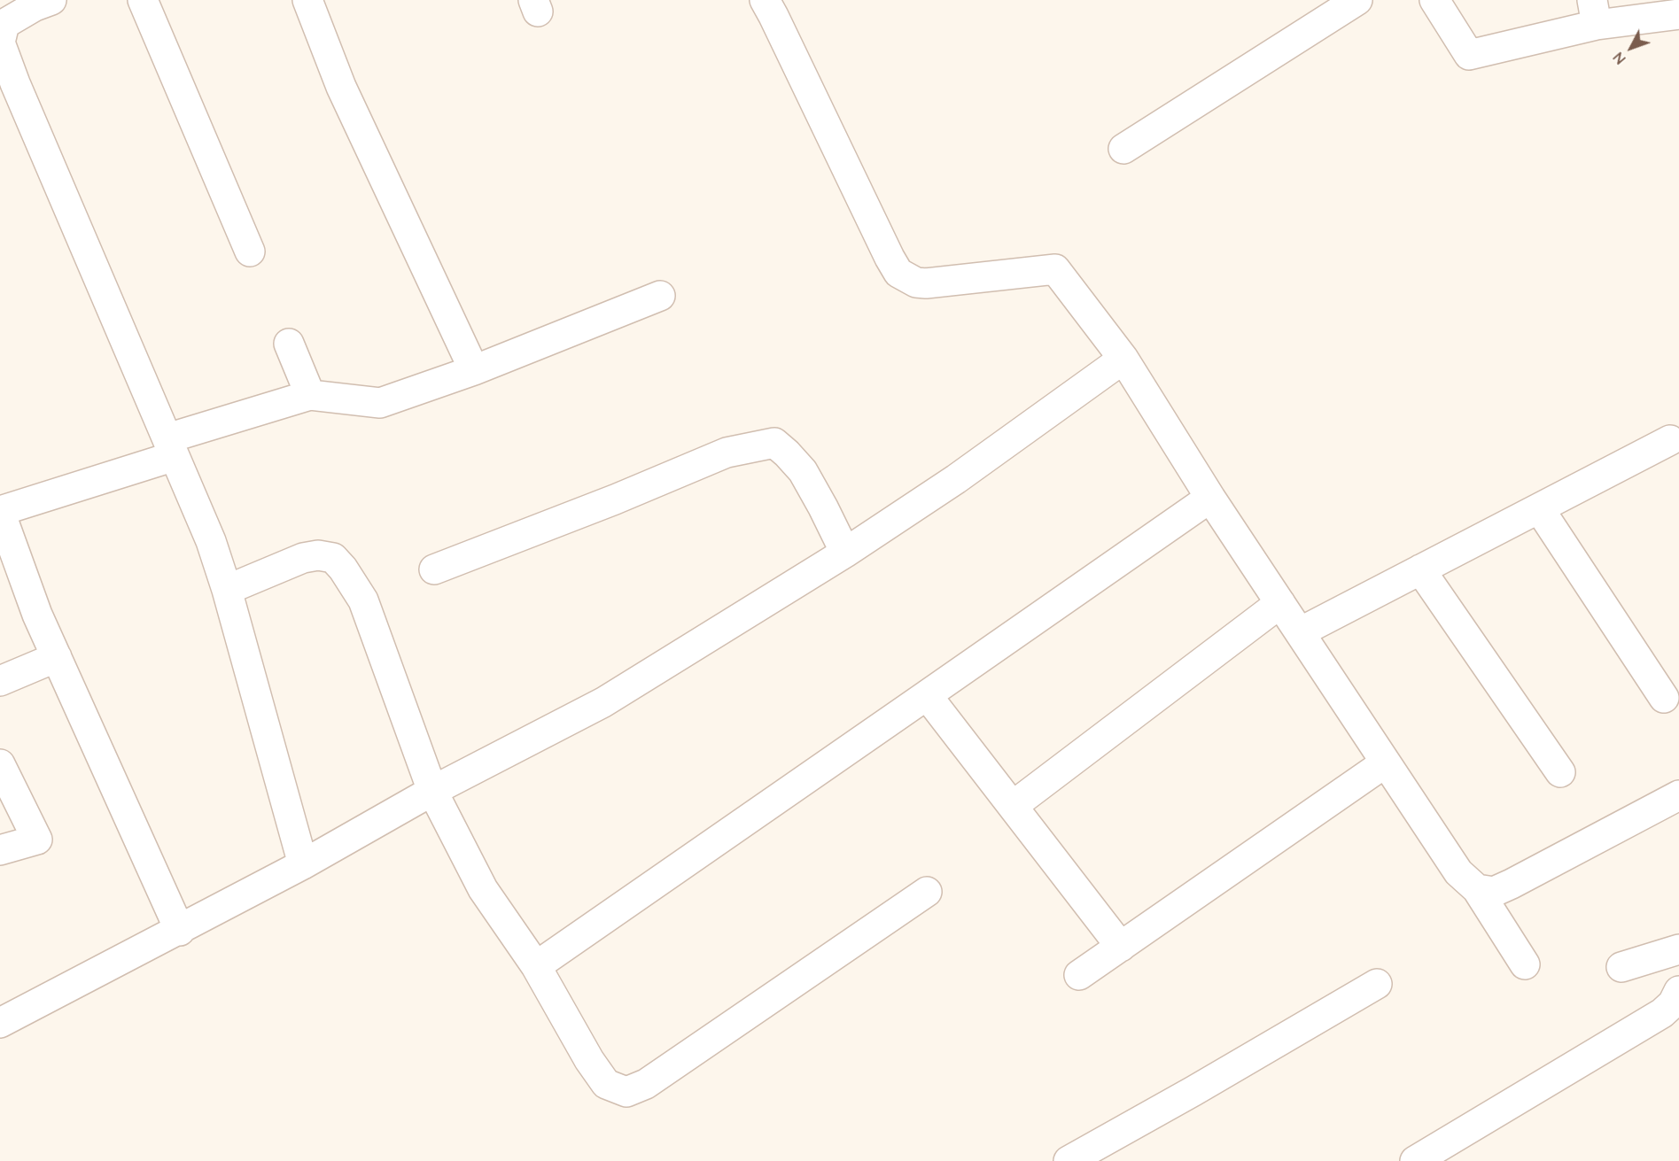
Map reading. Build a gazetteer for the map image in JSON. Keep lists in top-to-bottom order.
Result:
{
  "north": "bottom left"
}
